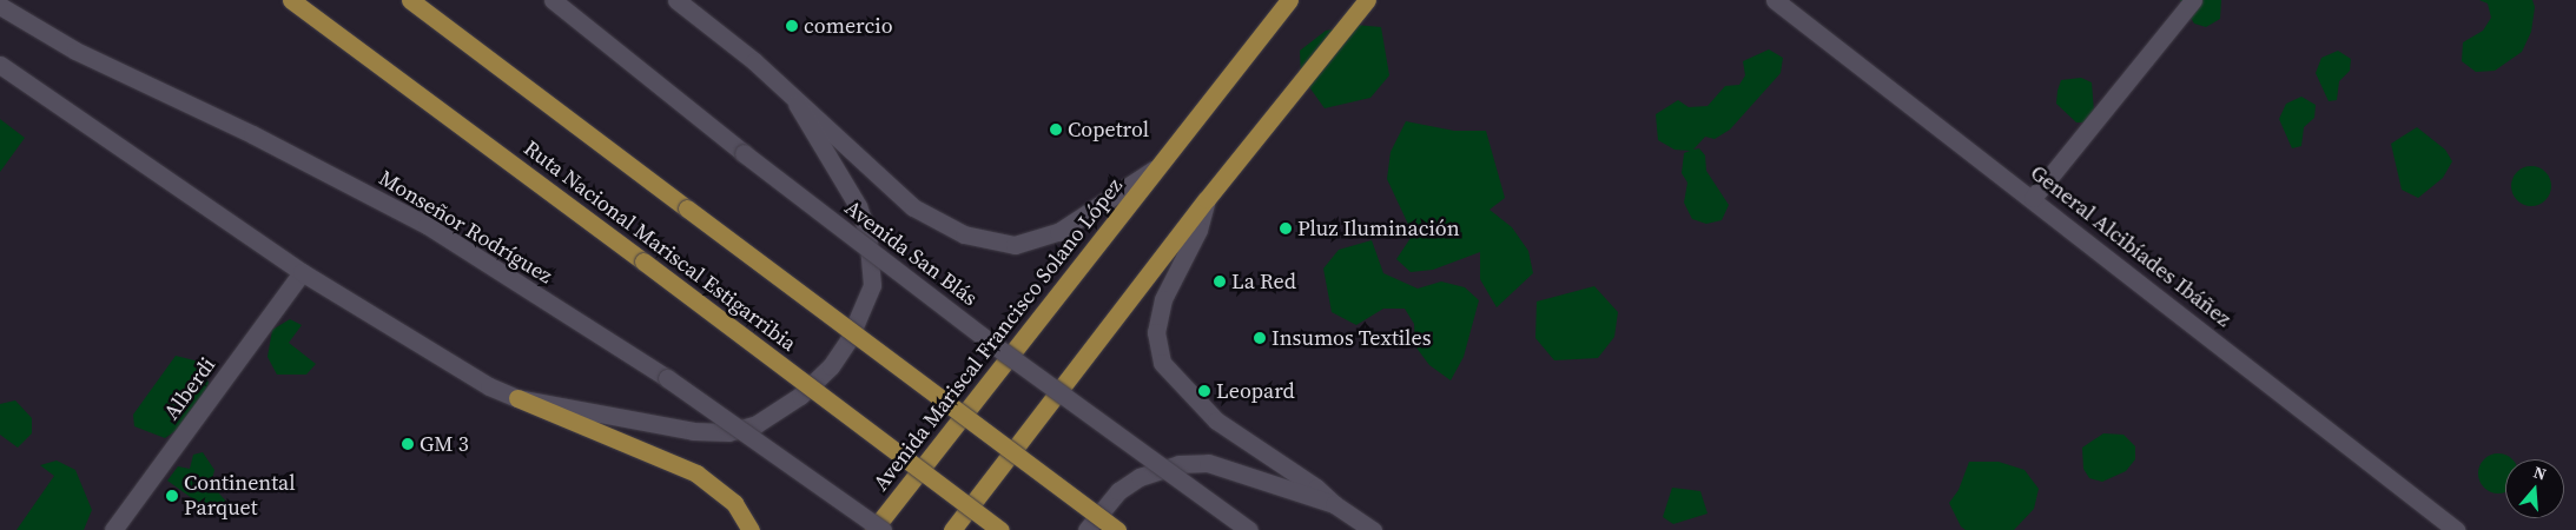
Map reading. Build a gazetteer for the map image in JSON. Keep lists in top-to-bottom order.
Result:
{
  "streets": {
    "highway": ["Ruta Nacional Mariscal Estigarribia", "Avenida Mariscal Francisco Solano López"],
    "street": [
      "Monseñor Rodríguez",
      "General Alcibíades Ibáñez",
      "Avenida San Blás",
      "Alberdi"
    ]
  },
  "crossings": [
    ["Avenida San Blás", "Avenida Mariscal Francisco Solano López"]
  ],
  "places": [
    "comercio",
    "Copetrol",
    "Pluz Iluminación",
    "La Red",
    "Insumos Textiles",
    "Leopard",
    "GM 3",
    "Continental Parquet"
  ],
  "north": "top"
}
